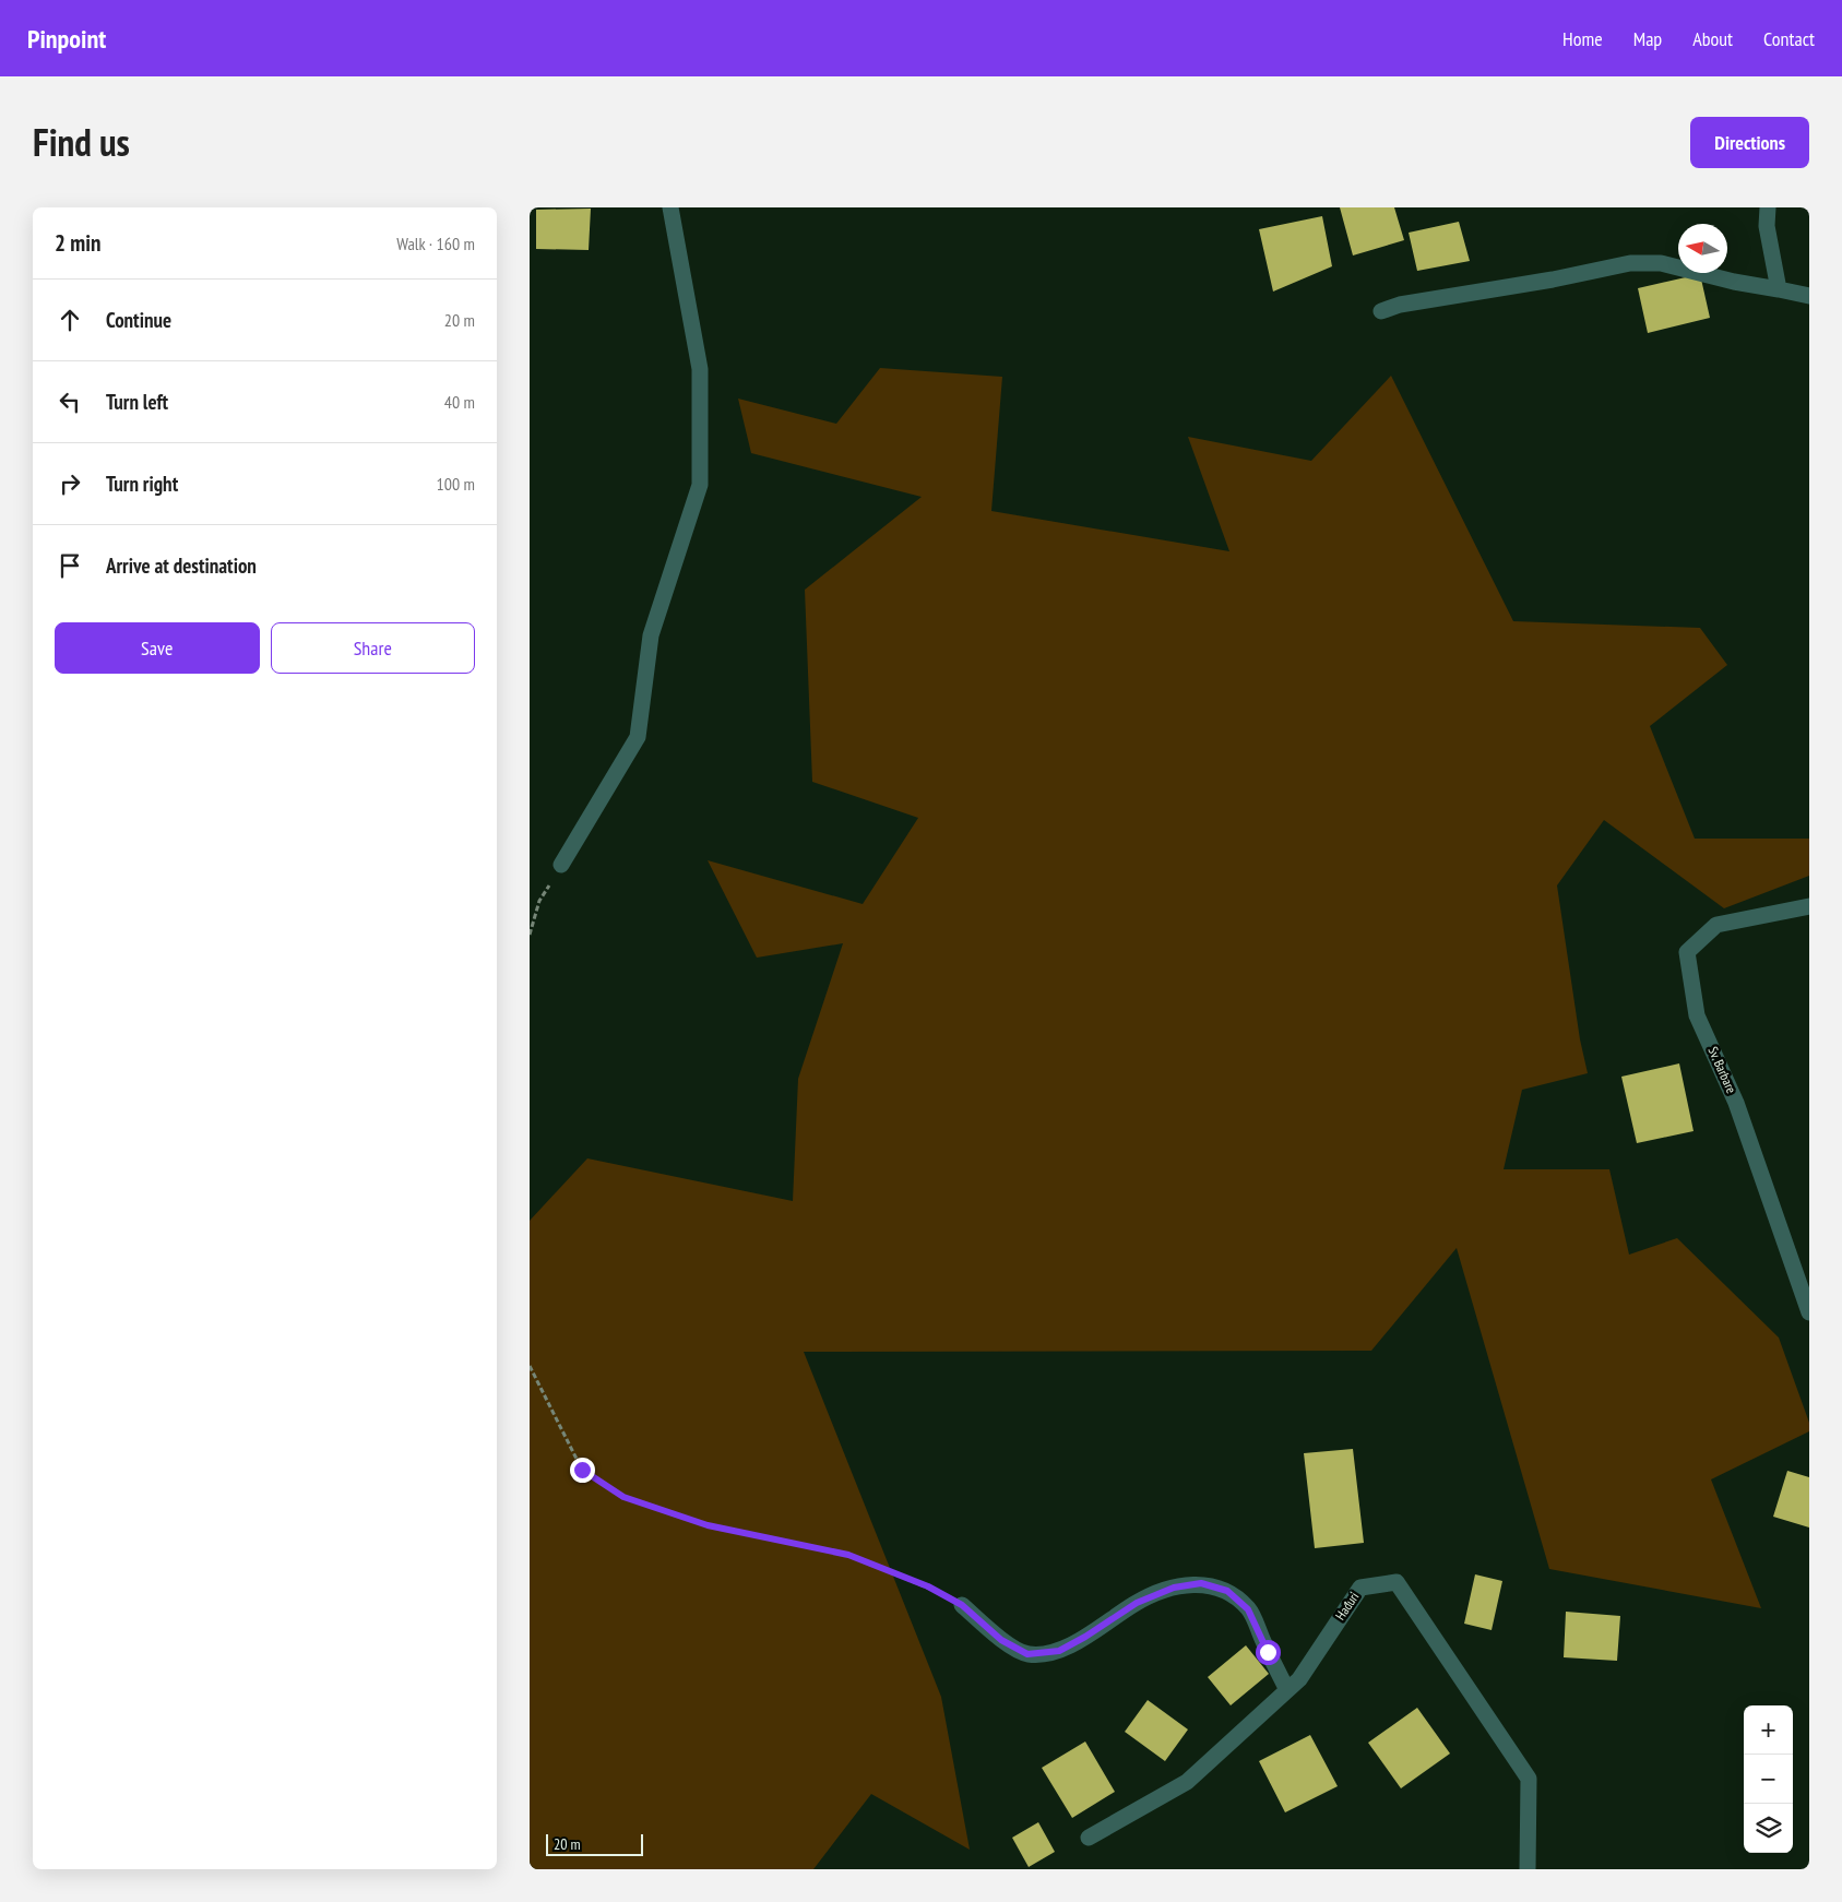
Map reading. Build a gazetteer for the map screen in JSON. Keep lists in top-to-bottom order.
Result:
{
  "streets": {
    "street": ["Sv. Barbare", "Hađuri"]
  },
  "scale_bar": "20 m",
  "north": "left",
  "page": {
    "header": "Pinpoint",
    "nav": [
      "Home",
      "Map",
      "About",
      "Contact"
    ],
    "title": "Find us",
    "buttons": [
      "Directions",
      ["Save", "Share"]
    ],
    "heading": ["2 min", "Walk · 160 m"],
    "list": [
      ["Continue", "20 m"],
      ["Turn left", "40 m"],
      ["Turn right", "100 m"],
      "Arrive at destination"
    ],
    "map_buttons": ["+", "−"],
    "scale": "20 m"
  }
}
